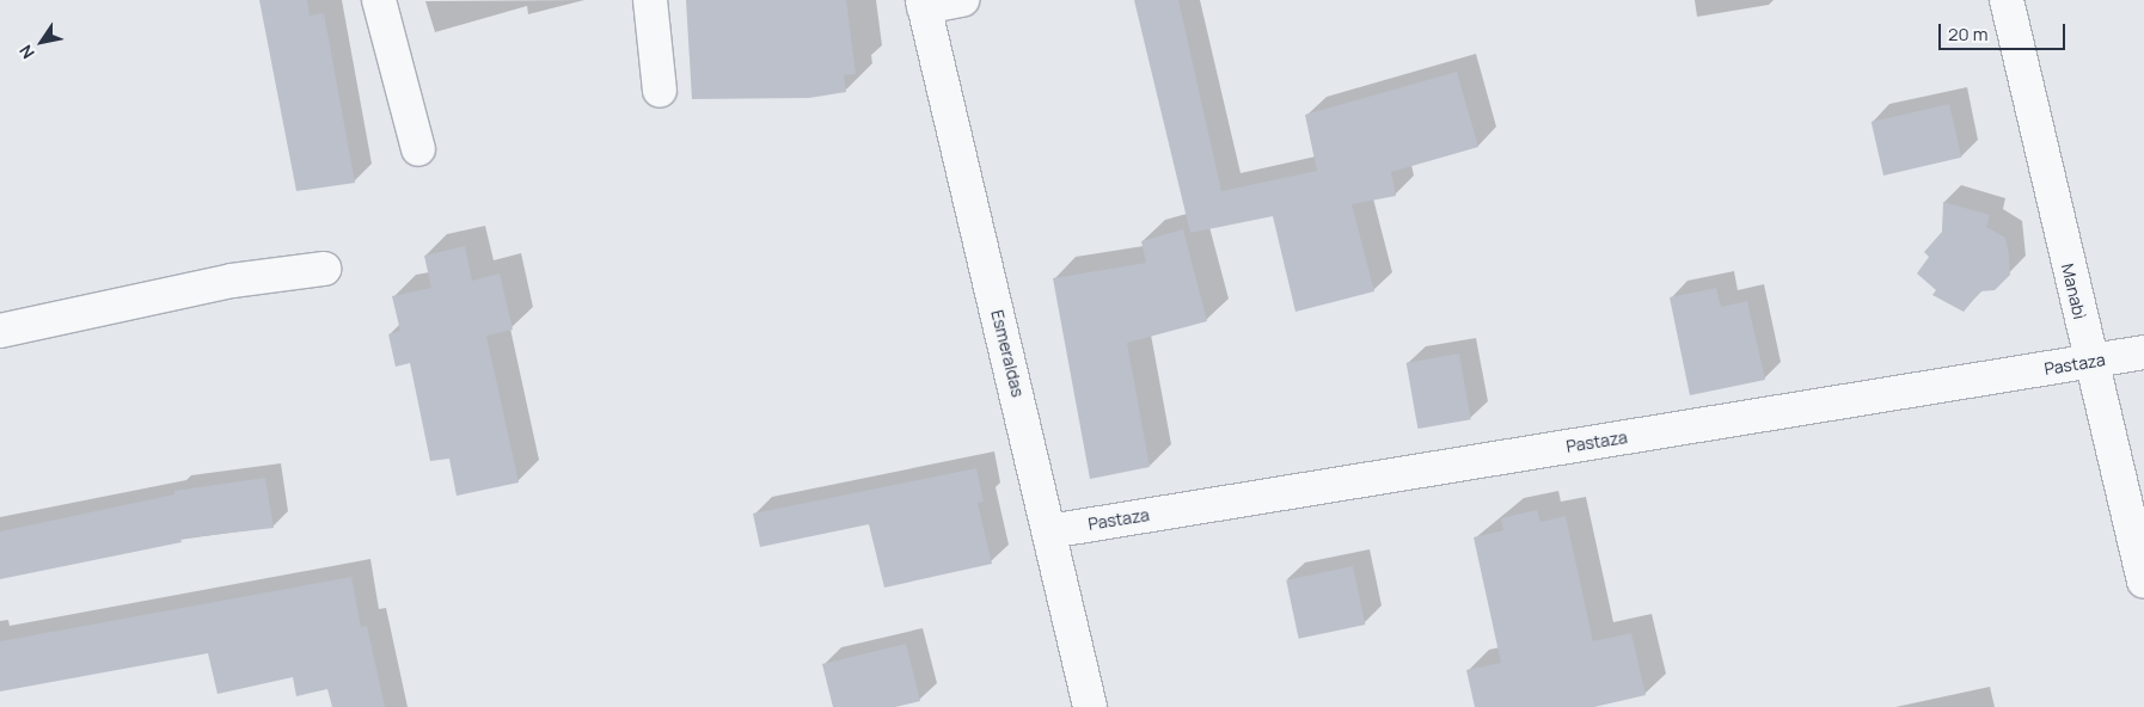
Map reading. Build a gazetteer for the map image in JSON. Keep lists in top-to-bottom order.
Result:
{
  "streets": {
    "street": ["Manabì", "Esmeraldas", "Pastaza"]
  },
  "crossings": [
    ["Manabì", "Pastaza"],
    ["Esmeraldas", "Pastaza"]
  ],
  "scale_bar": "20 m",
  "north": "bottom left"
}
